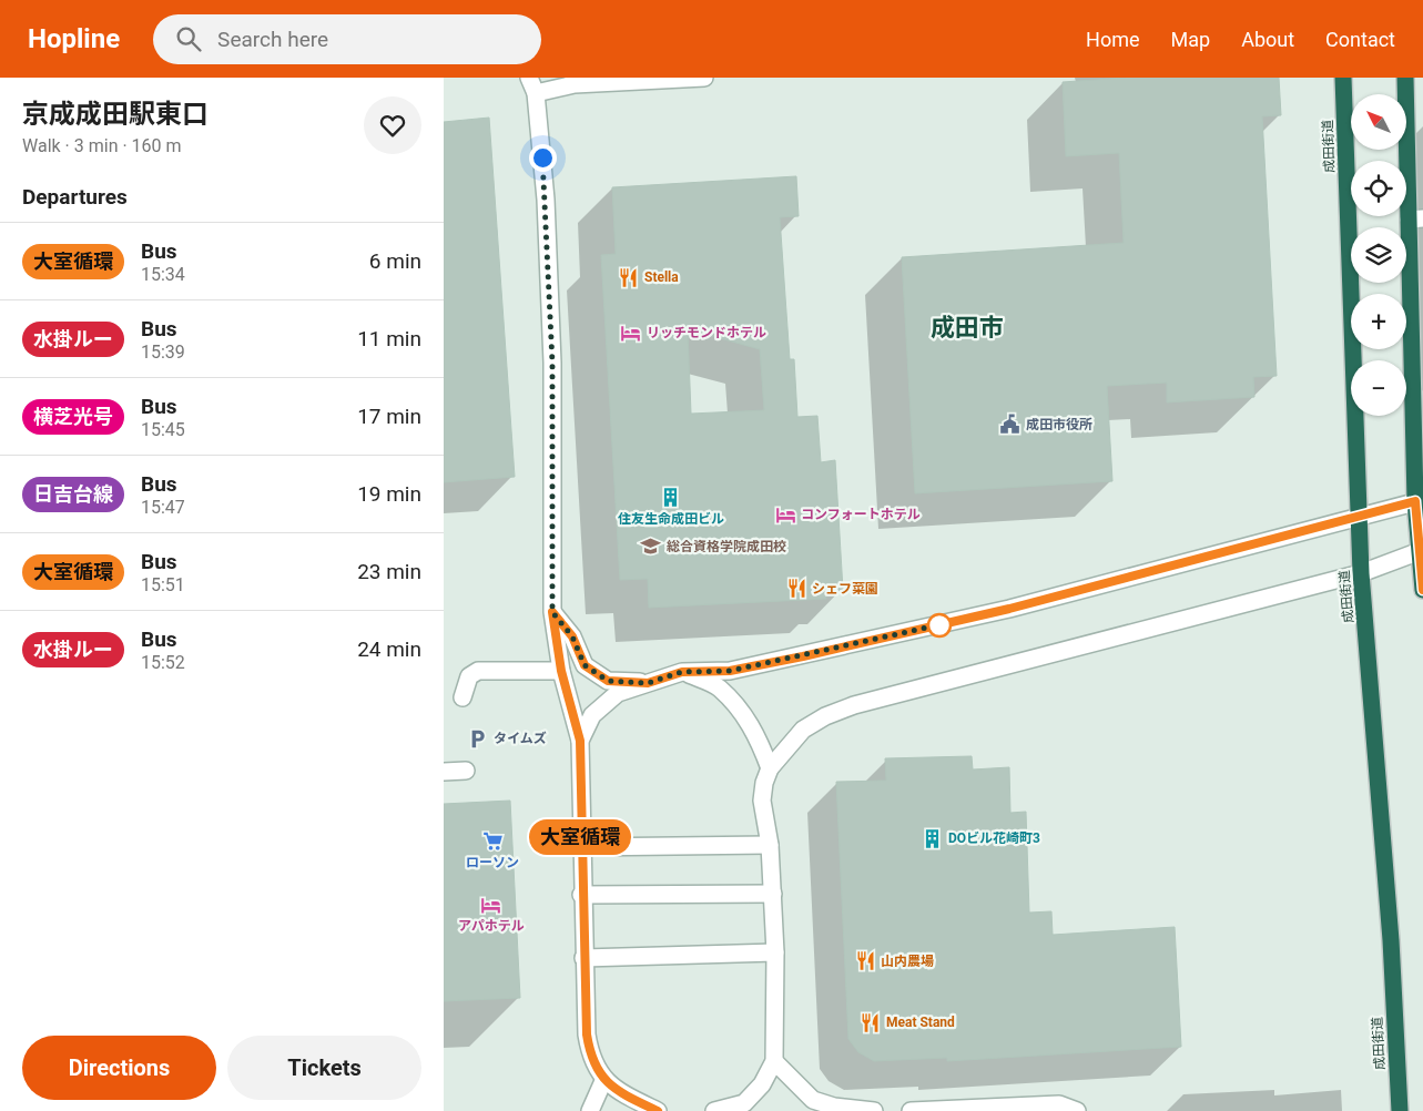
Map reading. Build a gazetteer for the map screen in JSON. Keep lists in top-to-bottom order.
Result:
{
  "streets": {
    "highway": ["成田街道"]
  },
  "districts": ["成田市"],
  "places": {
    "restaurant": [
      "Stella",
      "シェフ菜園",
      "山内農場",
      "Meat Stand"
    ],
    "hotel": ["リッチモンドホテル", "コンフォートホテル", "アパホテル"],
    "public building": ["成田市役所"],
    "building": ["住友生命成田ビル", "DOビル花崎町3"],
    "school or university": ["総合資格学院成田校"],
    "parking": ["タイムズ"],
    "supermarket": ["ローソン"]
  },
  "lines": ["bus line 大室循環"],
  "north": "top left",
  "page": {
    "header": "Hopline",
    "search": "Search here",
    "nav": [
      "Home",
      "Map",
      "About",
      "Contact"
    ],
    "heading": [
      ["京成成田駅東口", "Walk · 3 min · 160 m"],
      "Departures"
    ],
    "on_map": "大室循環",
    "map_buttons": ["+", "−"],
    "list": [
      {
        "mark": "大室循環",
        "name": "Bus",
        "note": "15:34",
        "value": "6 min"
      },
      {
        "mark": "水掛ルー",
        "name": "Bus",
        "note": "15:39",
        "value": "11 min"
      },
      {
        "mark": "横芝光号",
        "name": "Bus",
        "note": "15:45",
        "value": "17 min"
      },
      {
        "mark": "日吉台線",
        "name": "Bus",
        "note": "15:47",
        "value": "19 min"
      },
      {
        "mark": "大室循環",
        "name": "Bus",
        "note": "15:51",
        "value": "23 min"
      },
      {
        "mark": "水掛ルー",
        "name": "Bus",
        "note": "15:52",
        "value": "24 min"
      }
    ],
    "buttons": ["Directions", "Tickets"]
  }
}
